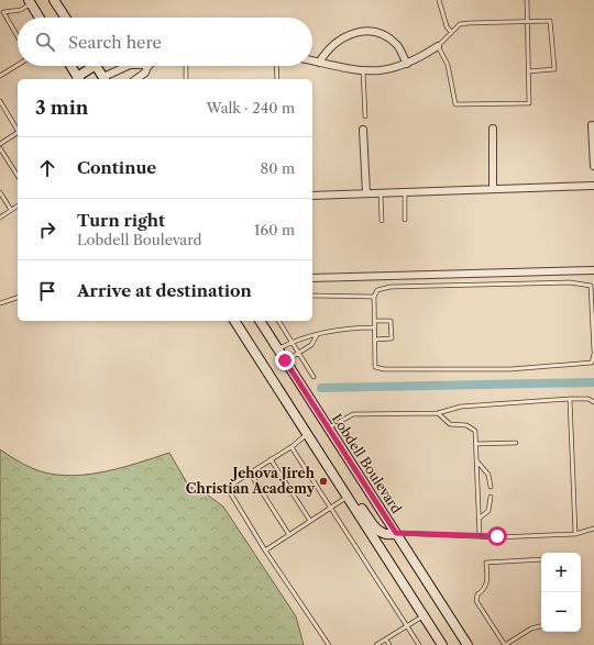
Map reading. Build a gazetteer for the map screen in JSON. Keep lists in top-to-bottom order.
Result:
{
  "streets": {
    "main road": ["Lobdell Boulevard"]
  },
  "places": ["Jehova Jireh Christian Academy"],
  "page": {
    "search": "Search here",
    "heading": ["3 min", "Walk · 240 m"],
    "list": [
      ["Continue", "80 m"],
      ["Turn right", "Lobdell Boulevard", "160 m"],
      "Arrive at destination"
    ],
    "map_buttons": ["+", "−"]
  }
}
